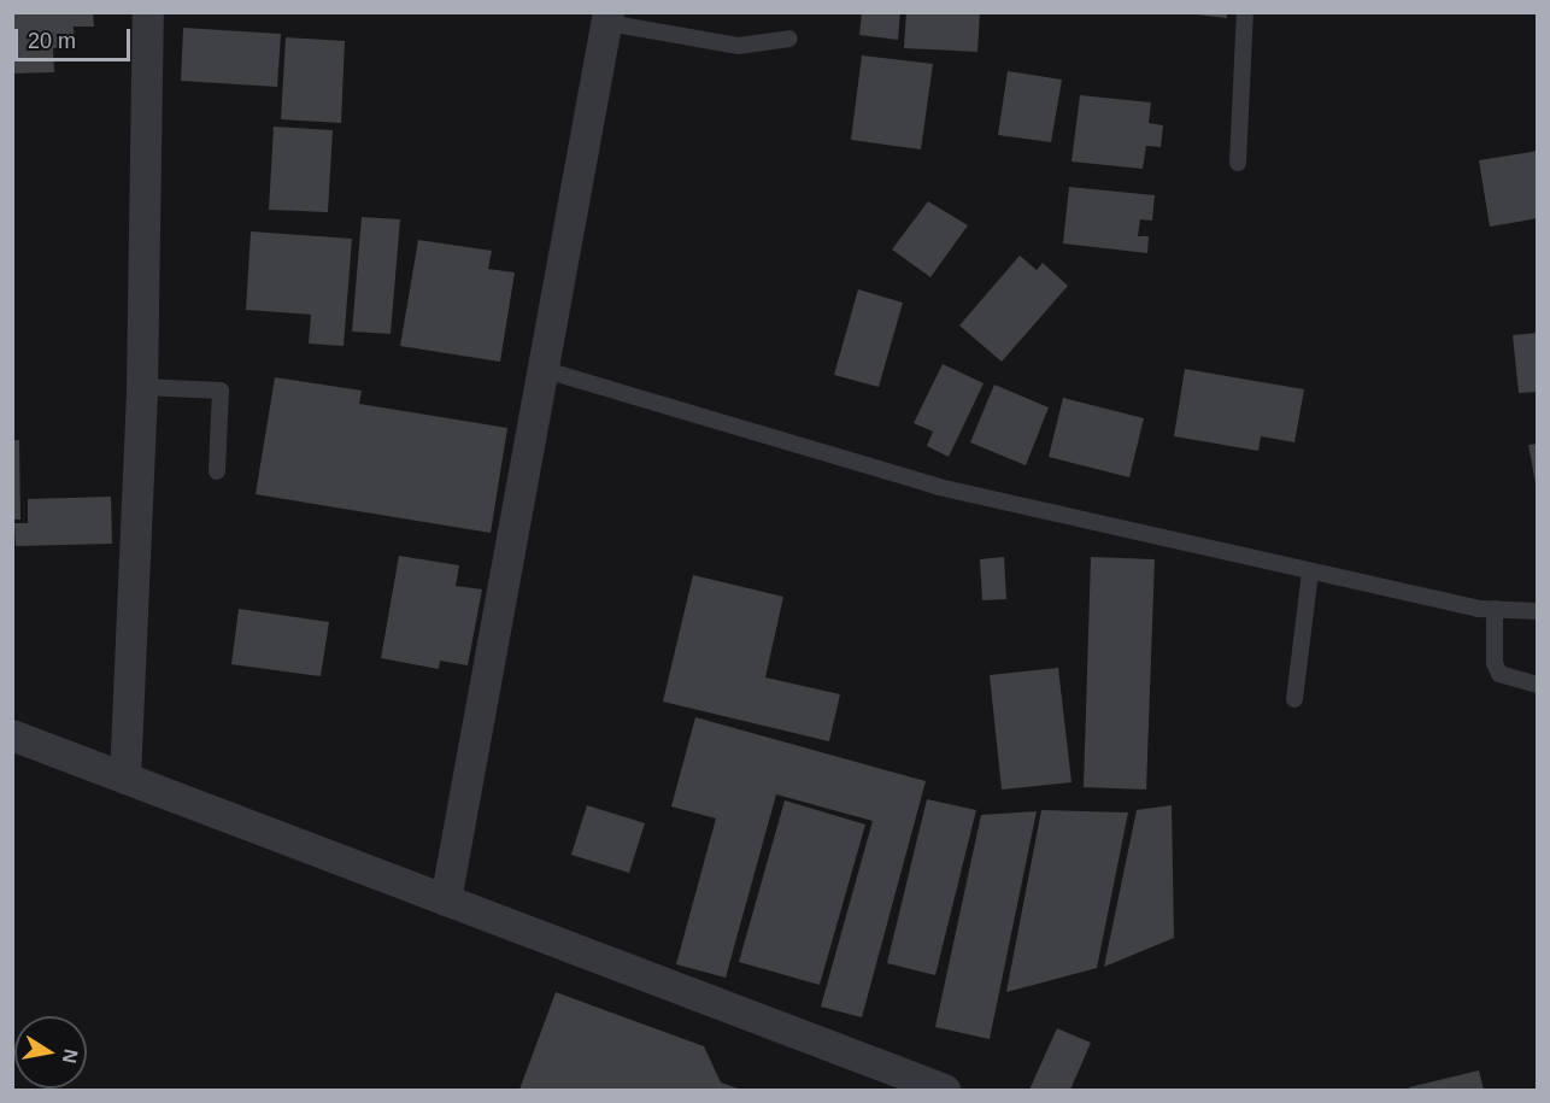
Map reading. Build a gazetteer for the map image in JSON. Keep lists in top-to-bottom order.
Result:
{
  "scale_bar": "20 m",
  "north": "right"
}
